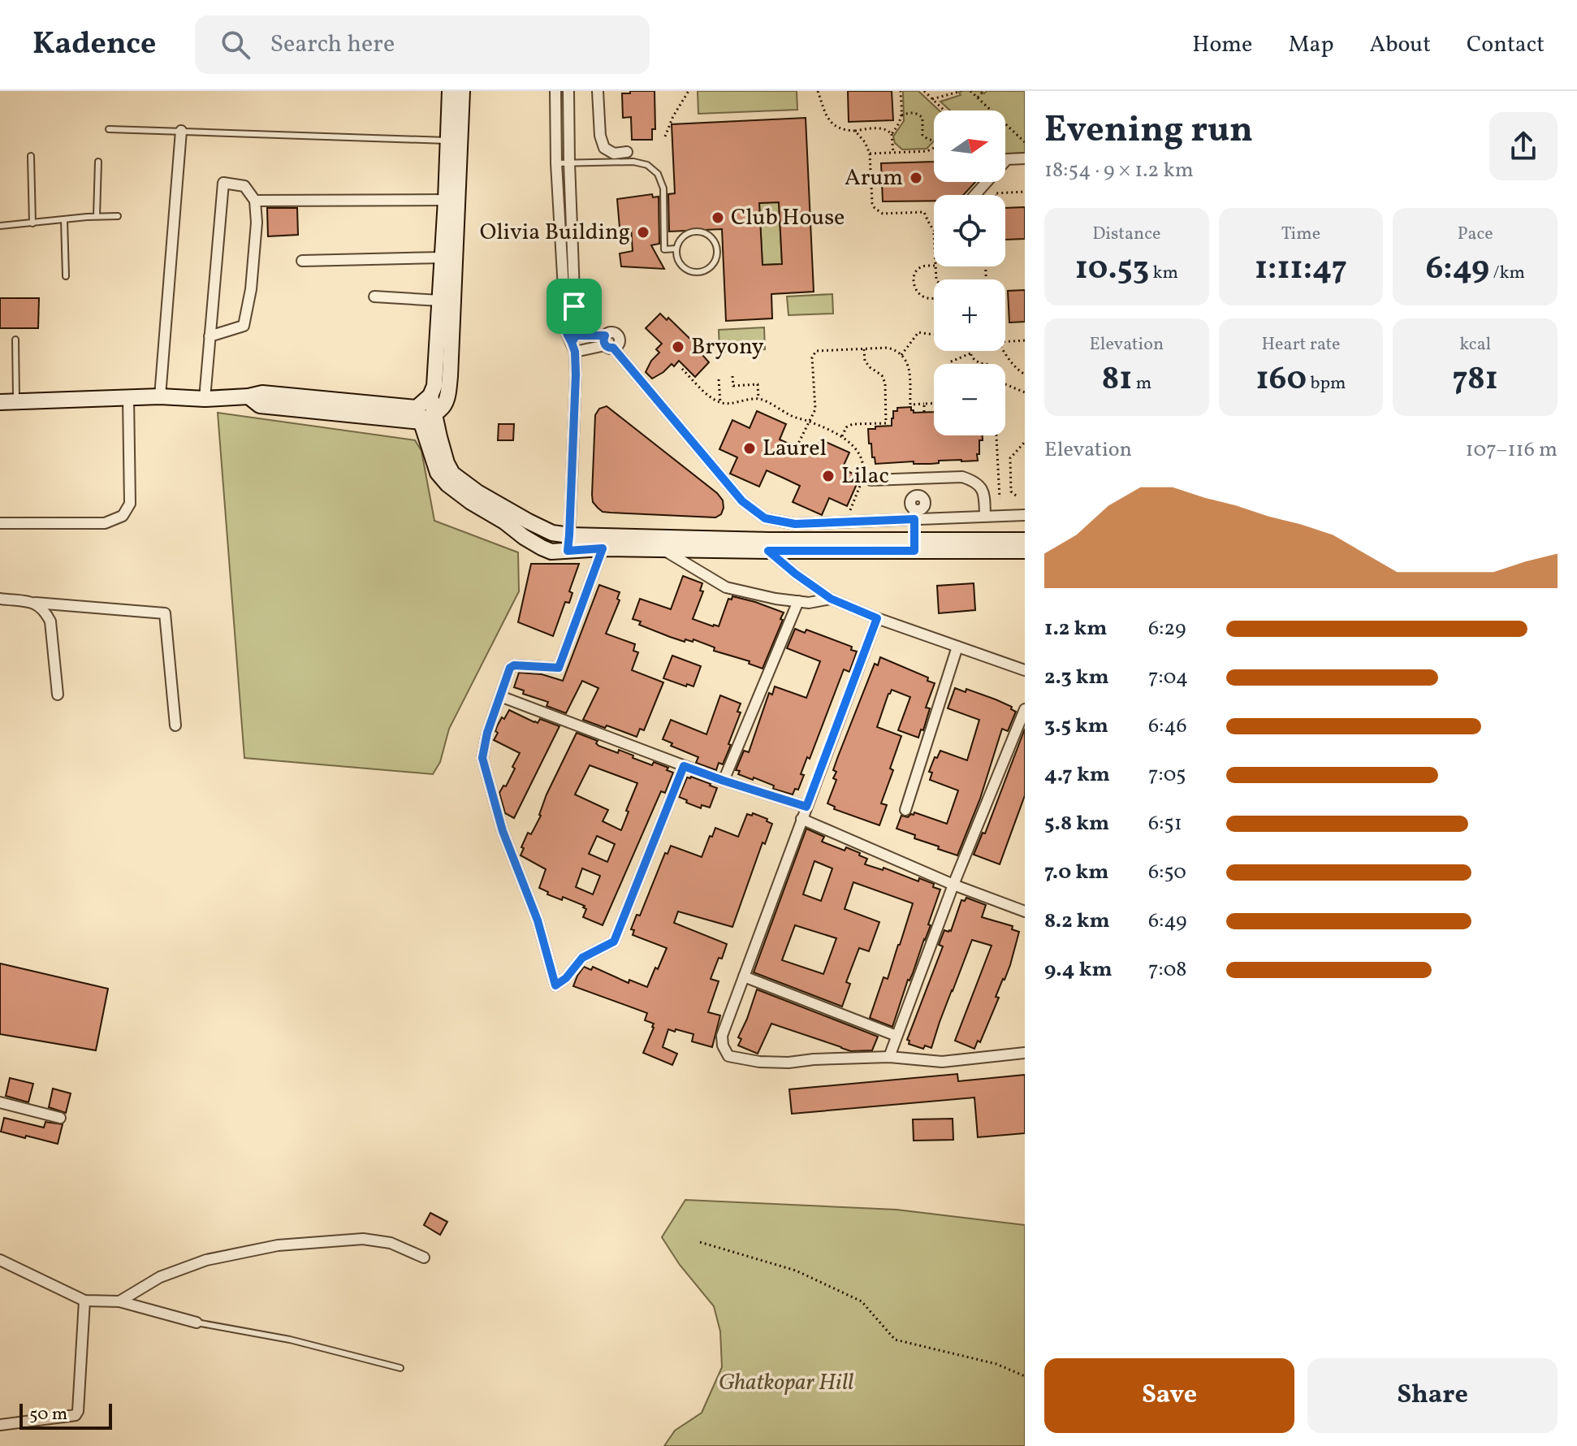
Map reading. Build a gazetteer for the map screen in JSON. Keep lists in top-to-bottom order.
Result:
{
  "parks": ["Ghatkopar Hill"],
  "places": [
    "Arum",
    "Club House",
    "Olivia Building",
    "Bryony",
    "Laurel",
    "Lilac"
  ],
  "scale_bar": "50 m",
  "north": "right",
  "page": {
    "header": "Kadence",
    "search": "Search here",
    "nav": [
      "Home",
      "Map",
      "About",
      "Contact"
    ],
    "heading": ["Evening run", "18:54 · 9 × 1.2 km"],
    "map_buttons": ["+", "−"],
    "stats": [
      ["Distance", "10.53 km"],
      ["Time", "1:11:47"],
      ["Pace", "6:49 /km"],
      ["Elevation", "81 m"],
      ["Heart rate", "160 bpm"],
      ["kcal", "781"]
    ],
    "chart": ["Elevation", "107–116 m"],
    "list": [
      {
        "name": "1.2 km",
        "note": "6:29"
      },
      {
        "name": "2.3 km",
        "note": "7:04"
      },
      {
        "name": "3.5 km",
        "note": "6:46"
      },
      {
        "name": "4.7 km",
        "note": "7:05"
      },
      {
        "name": "5.8 km",
        "note": "6:51"
      },
      {
        "name": "7.0 km",
        "note": "6:50"
      },
      {
        "name": "8.2 km",
        "note": "6:49"
      },
      {
        "name": "9.4 km",
        "note": "7:08"
      }
    ],
    "buttons": ["Save", "Share"],
    "scale": "50 m"
  }
}
